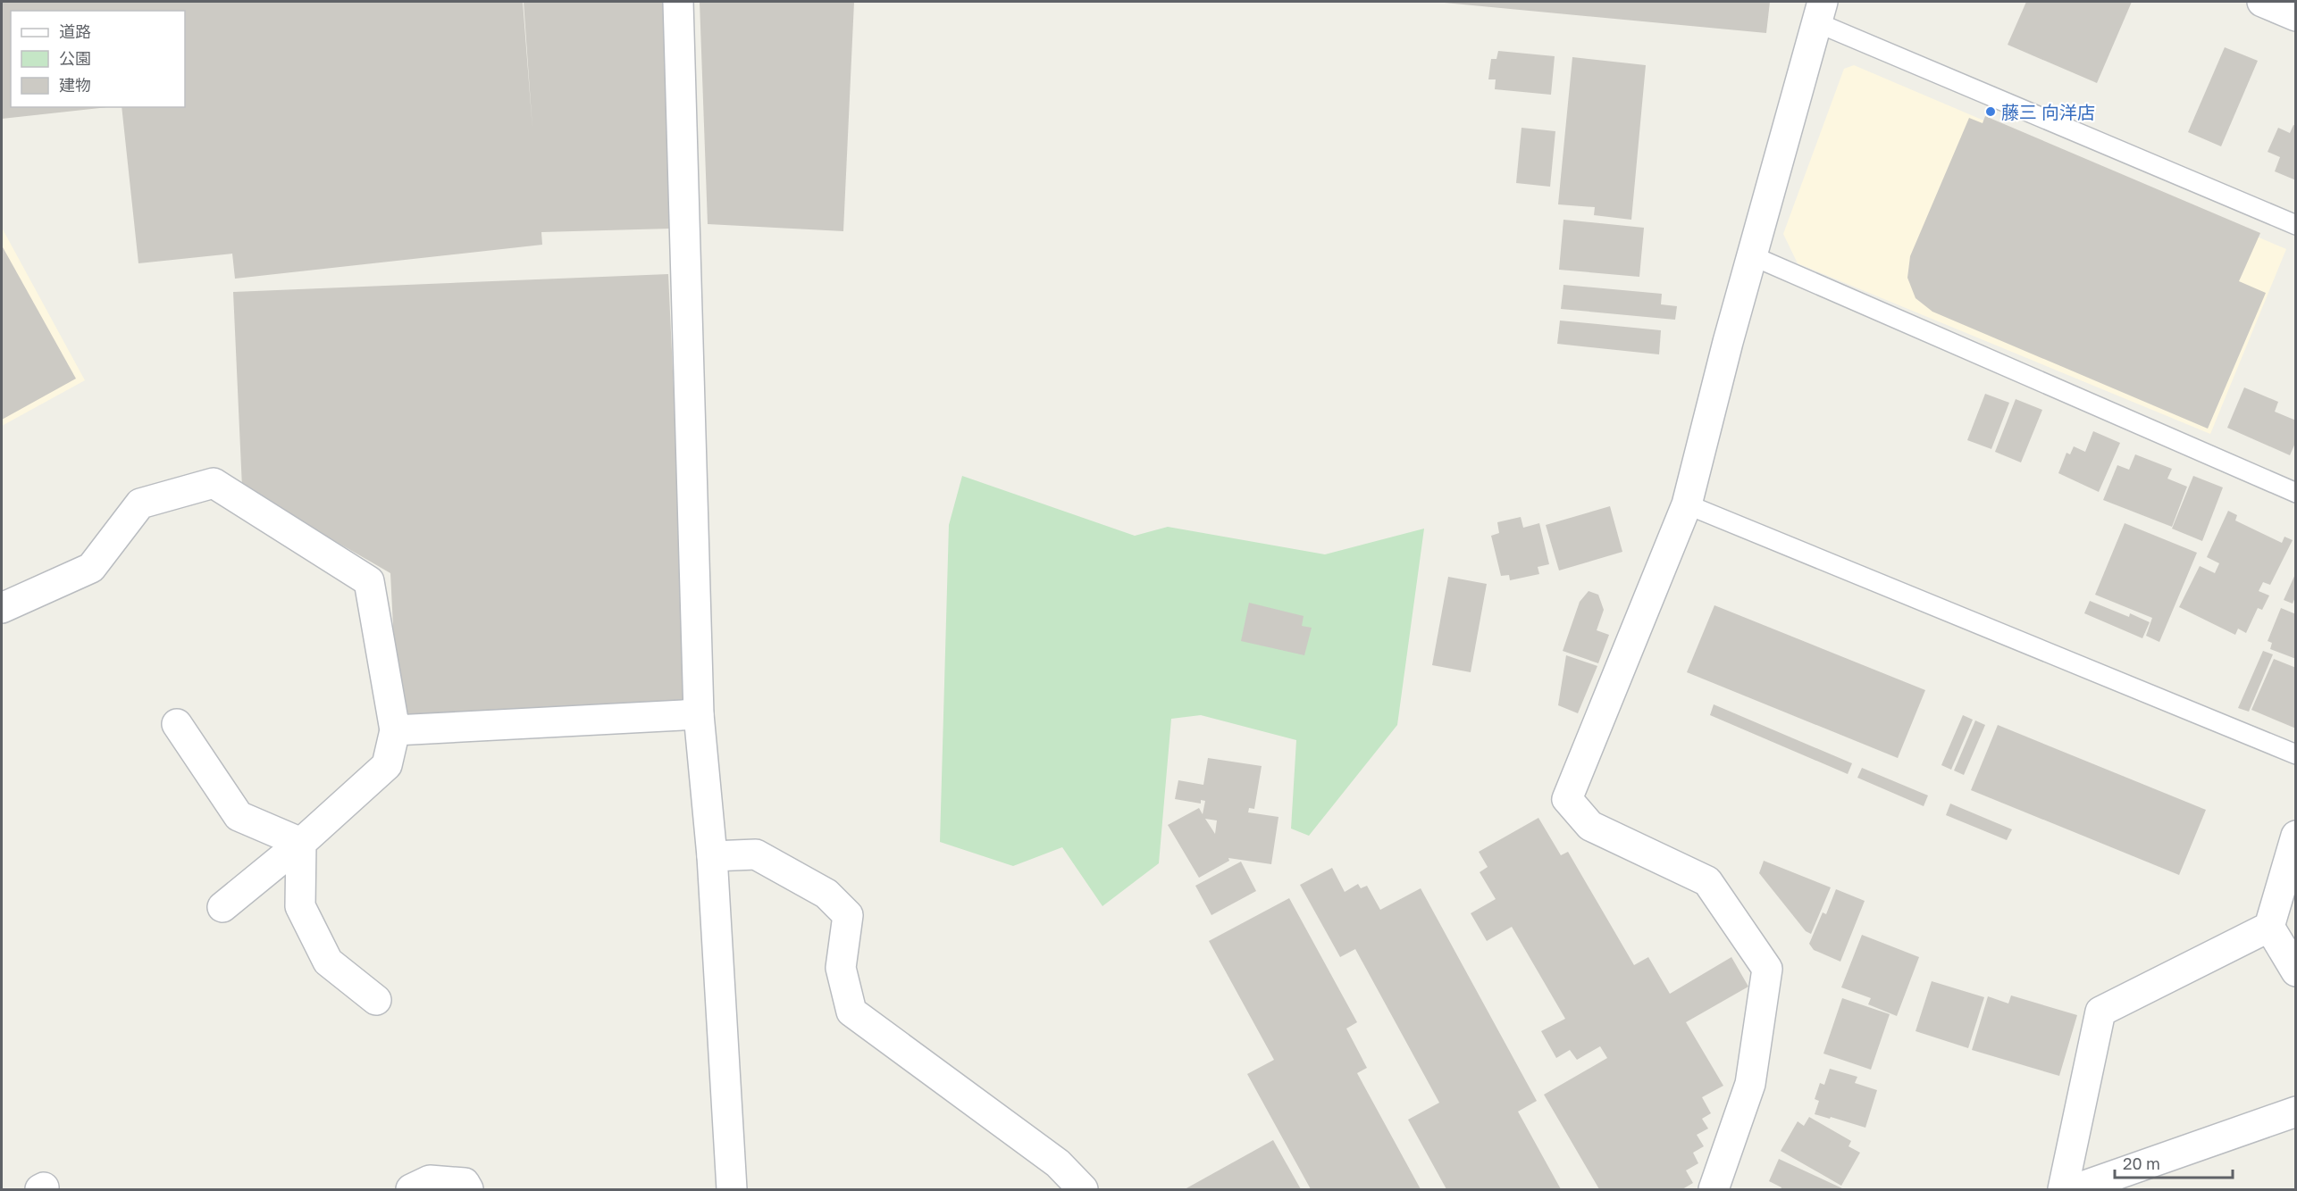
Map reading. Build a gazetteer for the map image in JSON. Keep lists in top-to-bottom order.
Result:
{
  "places": ["藤三 向洋店"],
  "legend": ["道路", "公園", "建物"],
  "scale_bar": "20 m"
}
